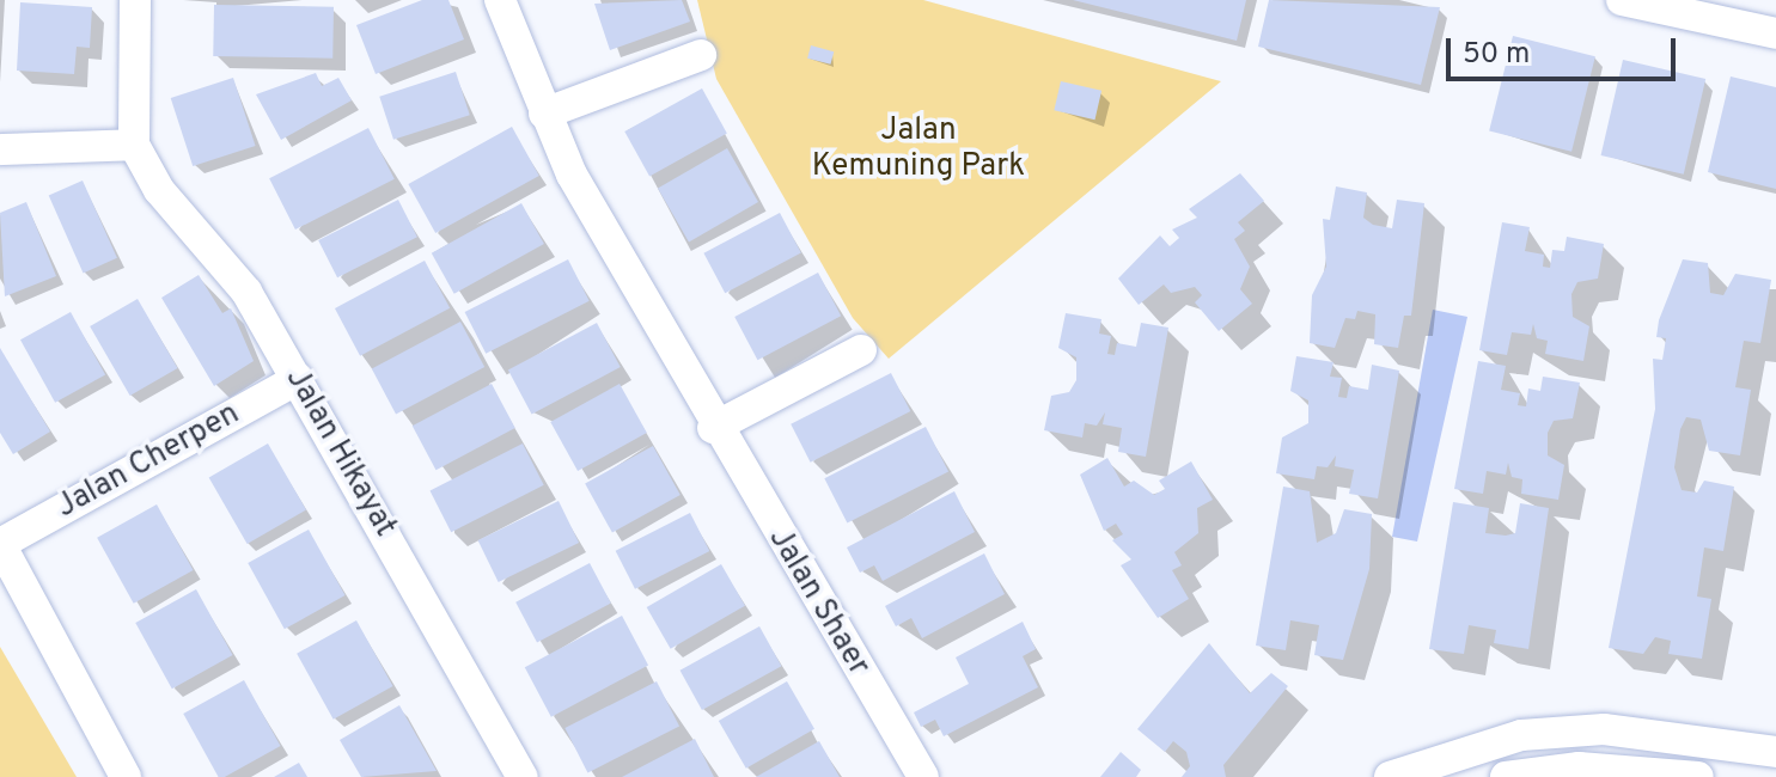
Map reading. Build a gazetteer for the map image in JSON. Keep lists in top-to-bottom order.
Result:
{
  "streets": {
    "street": ["Jalan Hikayat", "Jalan Cherpen", "Jalan Shaer"]
  },
  "crossings": [
    ["Jalan Hikayat", "Jalan Cherpen"]
  ],
  "parks": ["Jalan Kemuning Park"],
  "scale_bar": "50 m"
}
